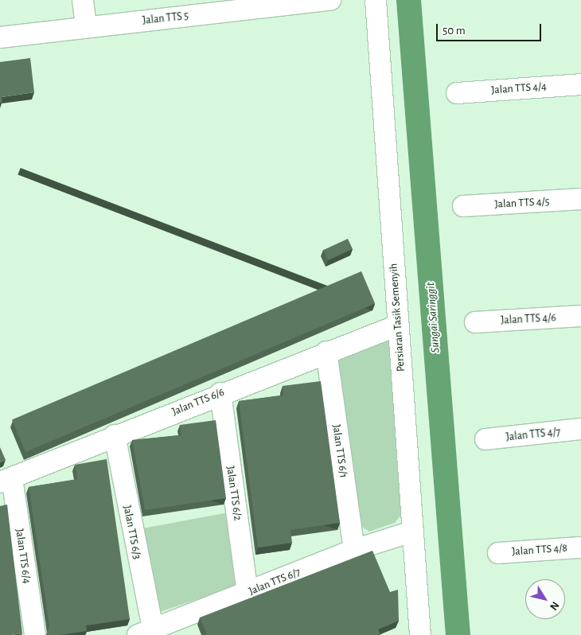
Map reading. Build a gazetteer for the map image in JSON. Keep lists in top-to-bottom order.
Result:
{
  "streets": {
    "street": [
      "Jalan TTS 5",
      "Jalan TTS 4/4",
      "Jalan TTS 4/5",
      "Persiaran Tasik Semenyih",
      "Jalan TTS 4/6",
      "Jalan TTS 6/6",
      "Jalan TTS 4/7",
      "Jalan TTS 6/1",
      "Jalan TTS 6/2",
      "Jalan TTS 6/3",
      "Jalan TTS 4/8",
      "Jalan TTS 6/4",
      "Jalan TTS 6/7"
    ]
  },
  "crossings": [
    ["Persiaran Tasik Semenyih", "Jalan TTS 6/6"],
    ["Persiaran Tasik Semenyih", "Jalan TTS 6/7"],
    ["Jalan TTS 6/6", "Jalan TTS 6/1"],
    ["Jalan TTS 6/6", "Jalan TTS 6/2"],
    ["Jalan TTS 6/6", "Jalan TTS 6/3"],
    ["Jalan TTS 6/6", "Jalan TTS 6/4"],
    ["Jalan TTS 6/1", "Jalan TTS 6/7"],
    ["Jalan TTS 6/2", "Jalan TTS 6/7"],
    ["Jalan TTS 6/3", "Jalan TTS 6/7"]
  ],
  "water": ["Sungai Saringgit"],
  "scale_bar": "50 m",
  "north": "bottom right"
}
